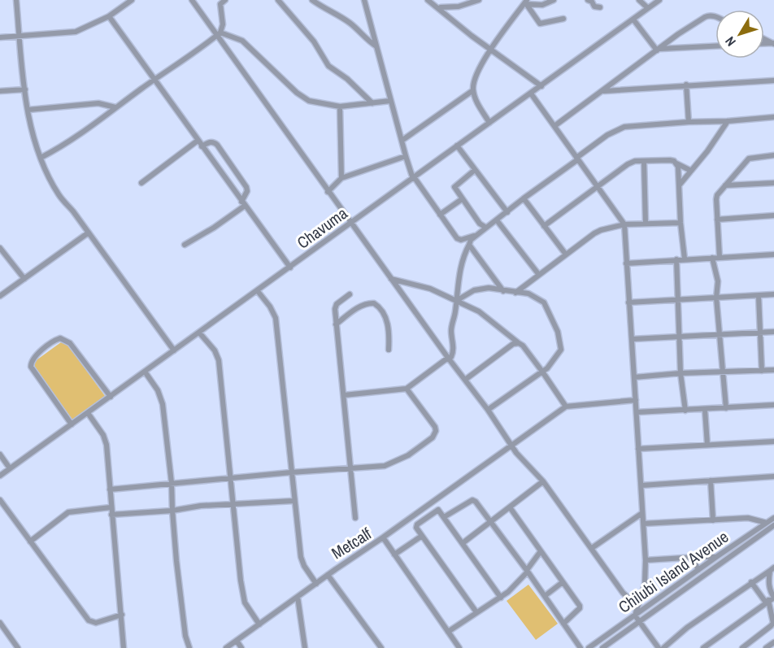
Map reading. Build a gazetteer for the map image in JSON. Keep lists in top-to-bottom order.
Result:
{
  "streets": {
    "street": ["Chavuma", "Metcalf", "Chilubi Island Avenue"]
  },
  "north": "bottom left"
}
